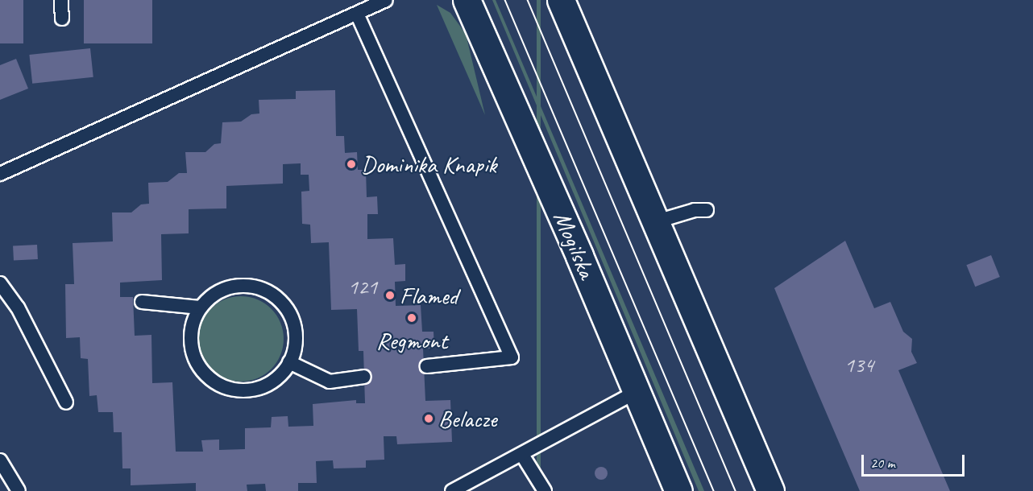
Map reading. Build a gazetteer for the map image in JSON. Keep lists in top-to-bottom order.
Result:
{
  "streets": {
    "main road": ["Mogilska"]
  },
  "places": [
    "Dominika Knapik",
    "Flamed",
    "Regmont",
    "Belacze"
  ],
  "house_numbers": ["121", "134"],
  "scale_bar": "20 m"
}
